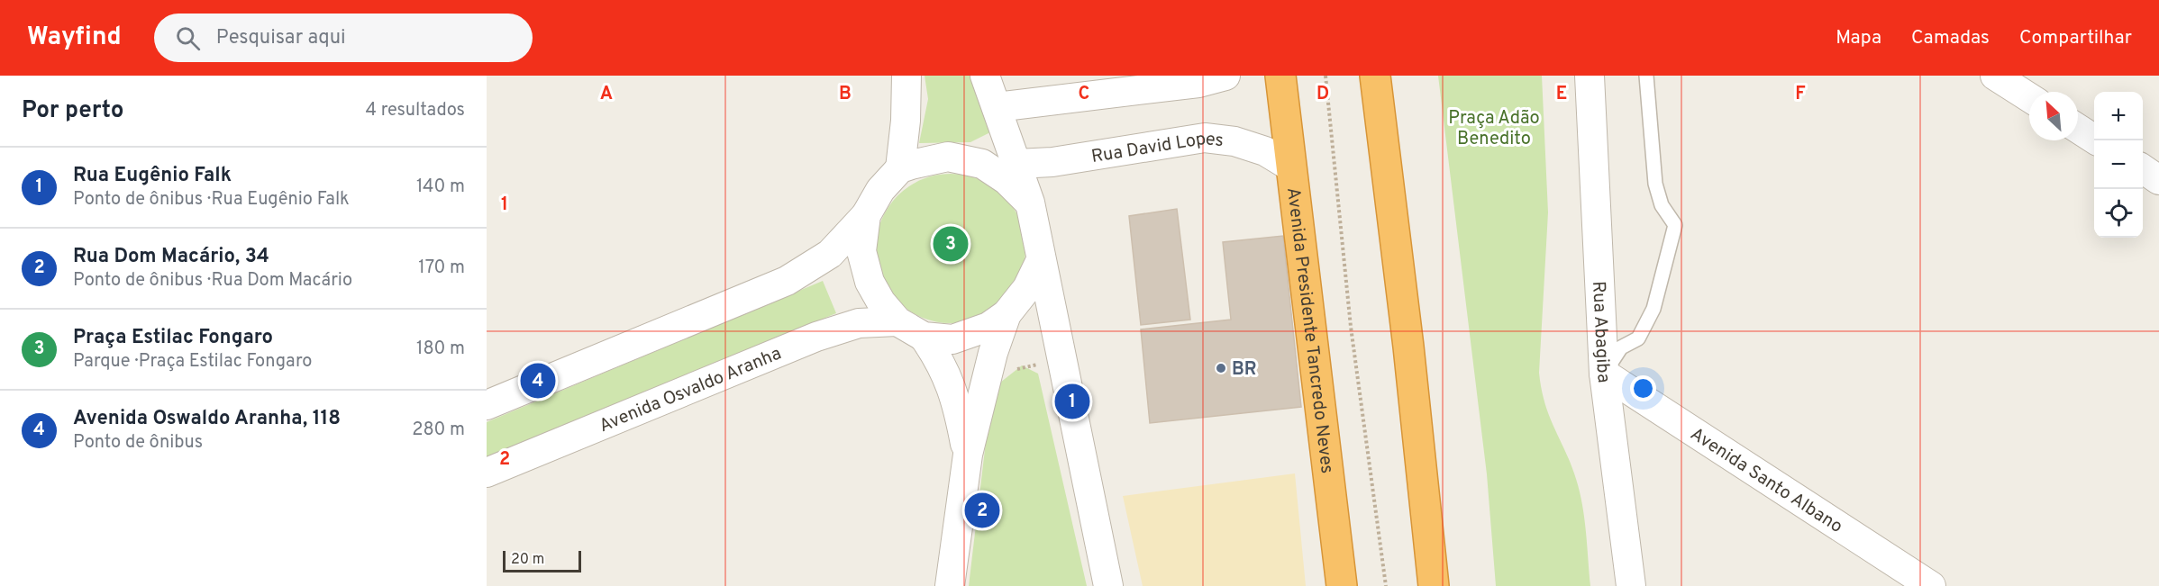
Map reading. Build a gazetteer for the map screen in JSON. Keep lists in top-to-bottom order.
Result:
{
  "streets": {
    "highway": ["Avenida Presidente Tancredo Neves"],
    "street": [
      "Rua David Lopes",
      "Rua Abagiba",
      "Avenida Osvaldo Aranha",
      "Avenida Santo Albano"
    ]
  },
  "crossings": [
    ["Rua David Lopes", "Avenida Presidente Tancredo Neves"],
    ["Rua Abagiba", "Avenida Santo Albano"]
  ],
  "parks": ["Praça Adão Benedito"],
  "places": ["BR"],
  "scale_bar": "20 m",
  "north": "top left",
  "page": {
    "header": "Wayfind",
    "search": "Pesquisar aqui",
    "nav": ["Mapa", "Camadas", "Compartilhar"],
    "heading": ["Por perto", "4 resultados"],
    "map_buttons": ["+", "−"],
    "list": [
      {
        "mark": "1",
        "name": "Rua Eugênio Falk",
        "note": "Ponto de ônibus · Rua Eugênio Falk",
        "value": "140 m"
      },
      {
        "mark": "2",
        "name": "Rua Dom Macário, 34",
        "note": "Ponto de ônibus · Rua Dom Macário",
        "value": "170 m"
      },
      {
        "mark": "3",
        "name": "Praça Estilac Fongaro",
        "note": "Parque · Praça Estilac Fongaro",
        "value": "180 m"
      },
      {
        "mark": "4",
        "name": "Avenida Oswaldo Aranha, 118",
        "note": "Ponto de ônibus",
        "value": "280 m"
      }
    ],
    "pins": [
      "3",
      "4",
      "1",
      "2"
    ],
    "scale": "20 m"
  },
  "grid": {
    "columns": [
      "A",
      "B",
      "C",
      "D",
      "E",
      "F"
    ],
    "rows": ["1", "2"]
  }
}
